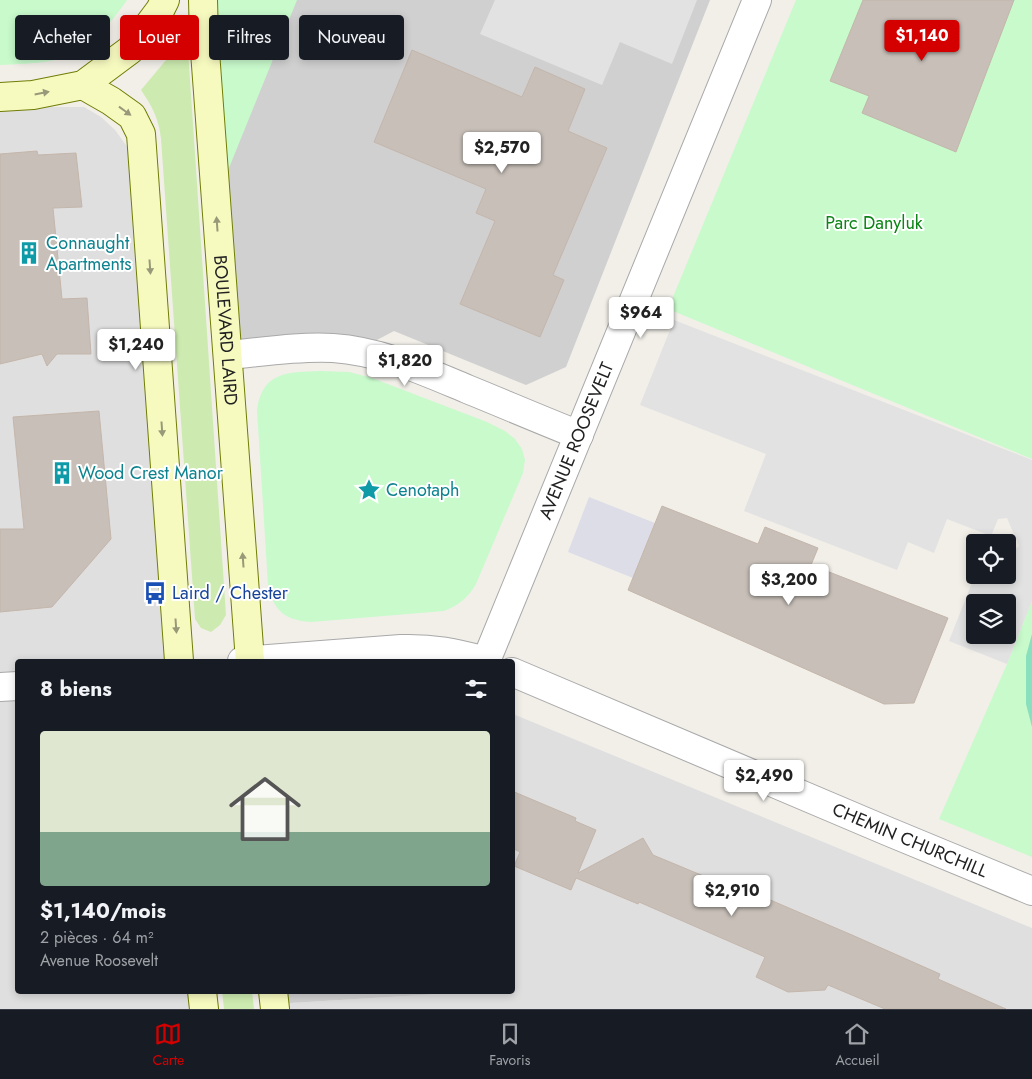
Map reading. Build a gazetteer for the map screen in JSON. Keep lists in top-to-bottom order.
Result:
{
  "streets": {
    "street": ["BOULEVARD LAIRD", "AVENUE ROOSEVELT", "CHEMIN CHURCHILL"]
  },
  "parks": ["Parc Danyluk"],
  "places": {
    "building": ["Connaught Apartments", "Wood Crest Manor"],
    "place": ["Cenotaph"],
    "bus stop": ["Laird / Chester"]
  },
  "page": {
    "chip": [
      "Acheter",
      "Louer",
      "Filtres",
      "Nouveau"
    ],
    "price": [
      "$1,140",
      "$2,570",
      "$964",
      "$1,240",
      "$1,820",
      "$3,200",
      "$2,490",
      "$2,910"
    ],
    "heading": "8 biens",
    "list": [
      {
        "name": "$1,140/mois",
        "note": "2 pièces · 64 m² · Avenue Roosevelt"
      }
    ],
    "tabs": ["Carte", "Favoris", "Accueil"]
  }
}
